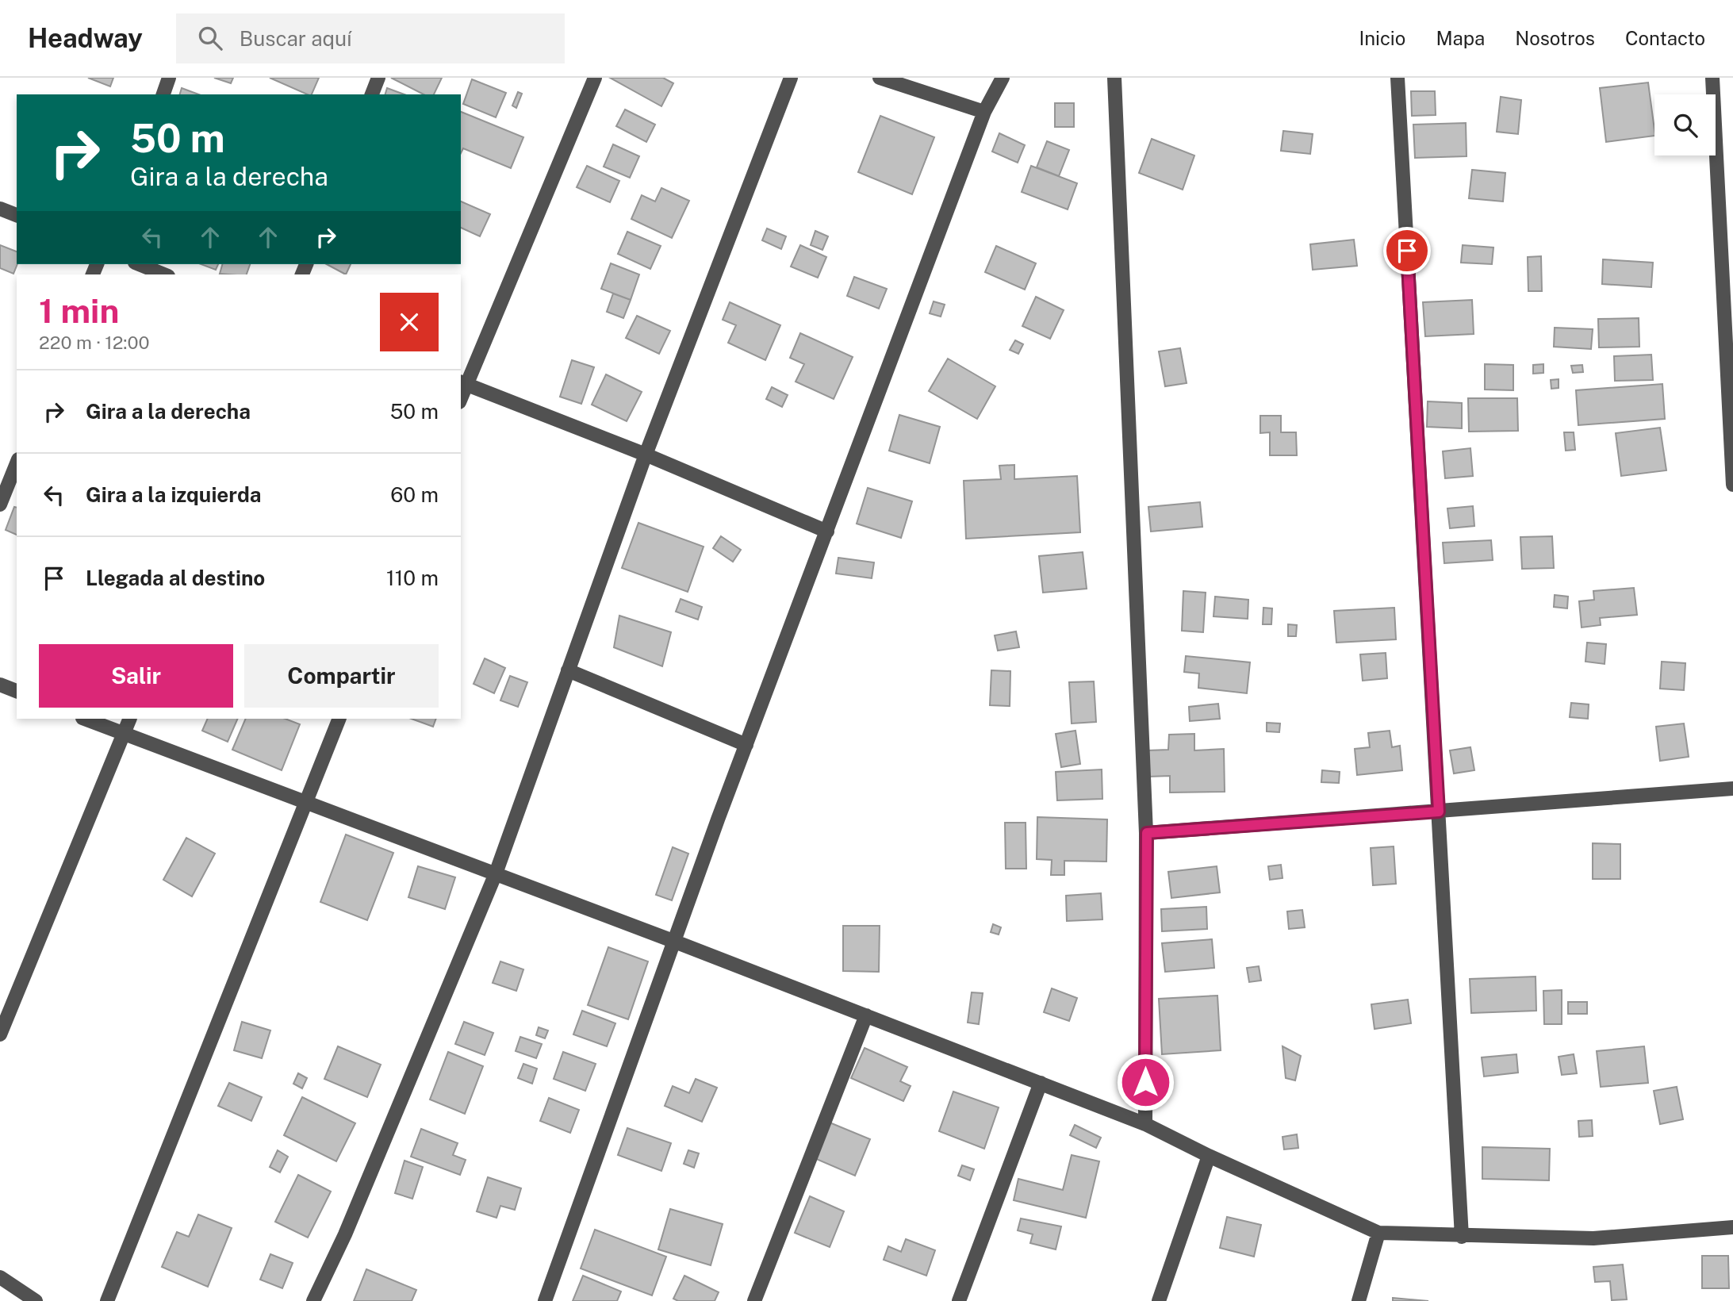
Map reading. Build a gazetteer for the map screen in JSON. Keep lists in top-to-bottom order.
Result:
{
  "page": {
    "header": "Headway",
    "search": "Buscar aquí",
    "nav": [
      "Inicio",
      "Mapa",
      "Nosotros",
      "Contacto"
    ],
    "turn": ["50 m", "Gira a la derecha"],
    "heading": ["1 min", "220 m · 12:00"],
    "list": [
      {
        "name": "Gira a la derecha",
        "value": "50 m"
      },
      {
        "name": "Gira a la izquierda",
        "value": "60 m"
      },
      {
        "name": "Llegada al destino",
        "value": "110 m"
      }
    ],
    "buttons": ["Salir", "Compartir"]
  }
}
